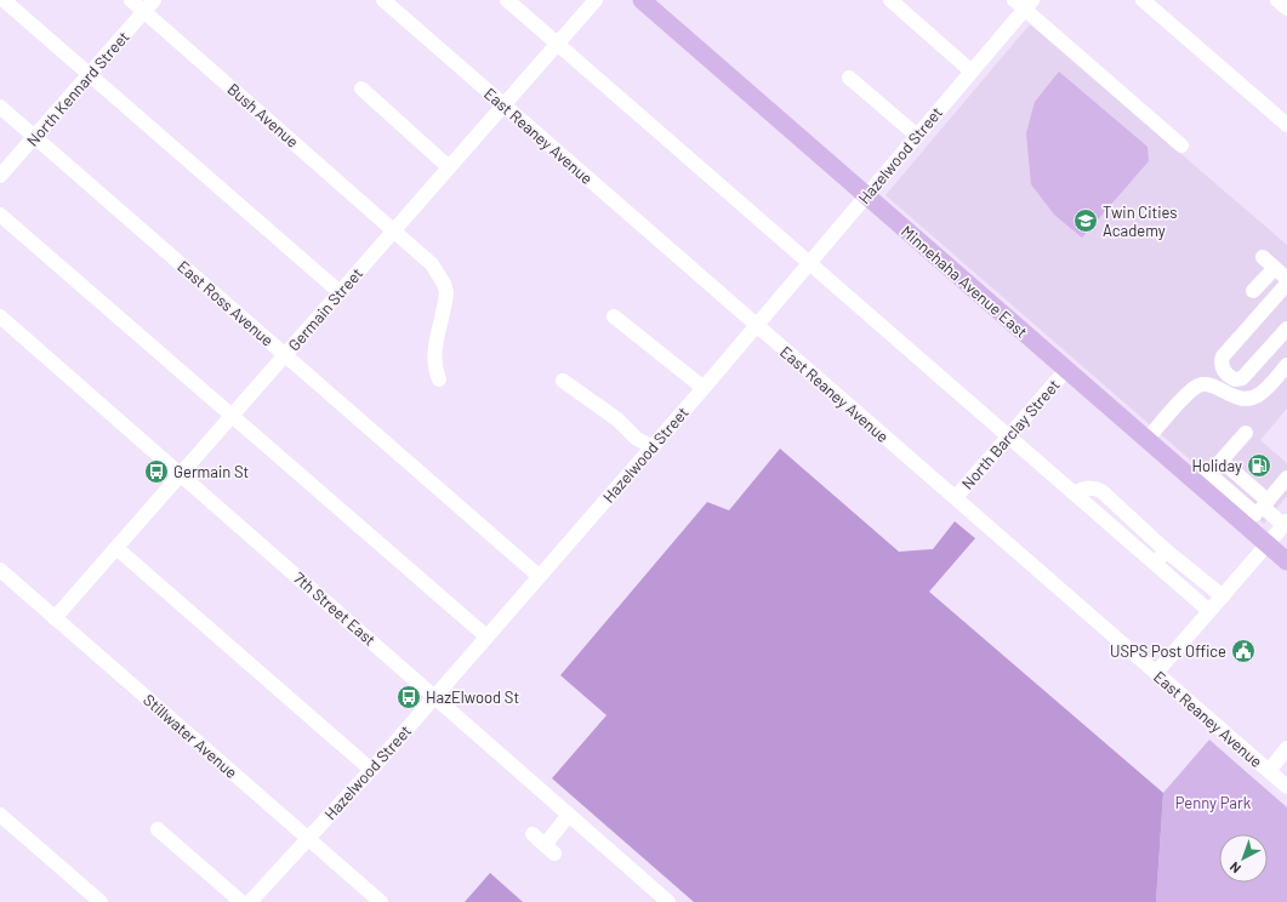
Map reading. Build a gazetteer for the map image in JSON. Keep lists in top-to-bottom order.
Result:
{
  "streets": {
    "main road": ["Minnehaha Avenue East"],
    "street": [
      "North Kennard Street",
      "Bush Avenue",
      "East Reaney Avenue",
      "Hazelwood Street",
      "East Ross Avenue",
      "Germain Street",
      "North Barclay Street",
      "7th Street East",
      "Stillwater Avenue"
    ]
  },
  "crossings": [
    ["North Kennard Street", "Bush Avenue"],
    ["North Kennard Street", "East Ross Avenue"],
    ["Bush Avenue", "Germain Street"],
    ["East Reaney Avenue", "Hazelwood Street"],
    ["East Reaney Avenue", "Germain Street"],
    ["East Reaney Avenue", "North Barclay Street"],
    ["Hazelwood Street", "Minnehaha Avenue East"],
    ["Hazelwood Street", "East Ross Avenue"],
    ["Hazelwood Street", "7th Street East"],
    ["Hazelwood Street", "Stillwater Avenue"],
    ["Minnehaha Avenue East", "North Barclay Street"],
    ["East Ross Avenue", "Germain Street"],
    ["Germain Street", "7th Street East"],
    ["Germain Street", "Stillwater Avenue"]
  ],
  "parks": ["Penny Park"],
  "places": {
    "school or university": ["Twin Cities Academy"],
    "fuel station": ["Holiday"],
    "bus stop": ["Germain St", "HazElwood St"],
    "public building": ["USPS Post Office"]
  },
  "north": "bottom left"
}
